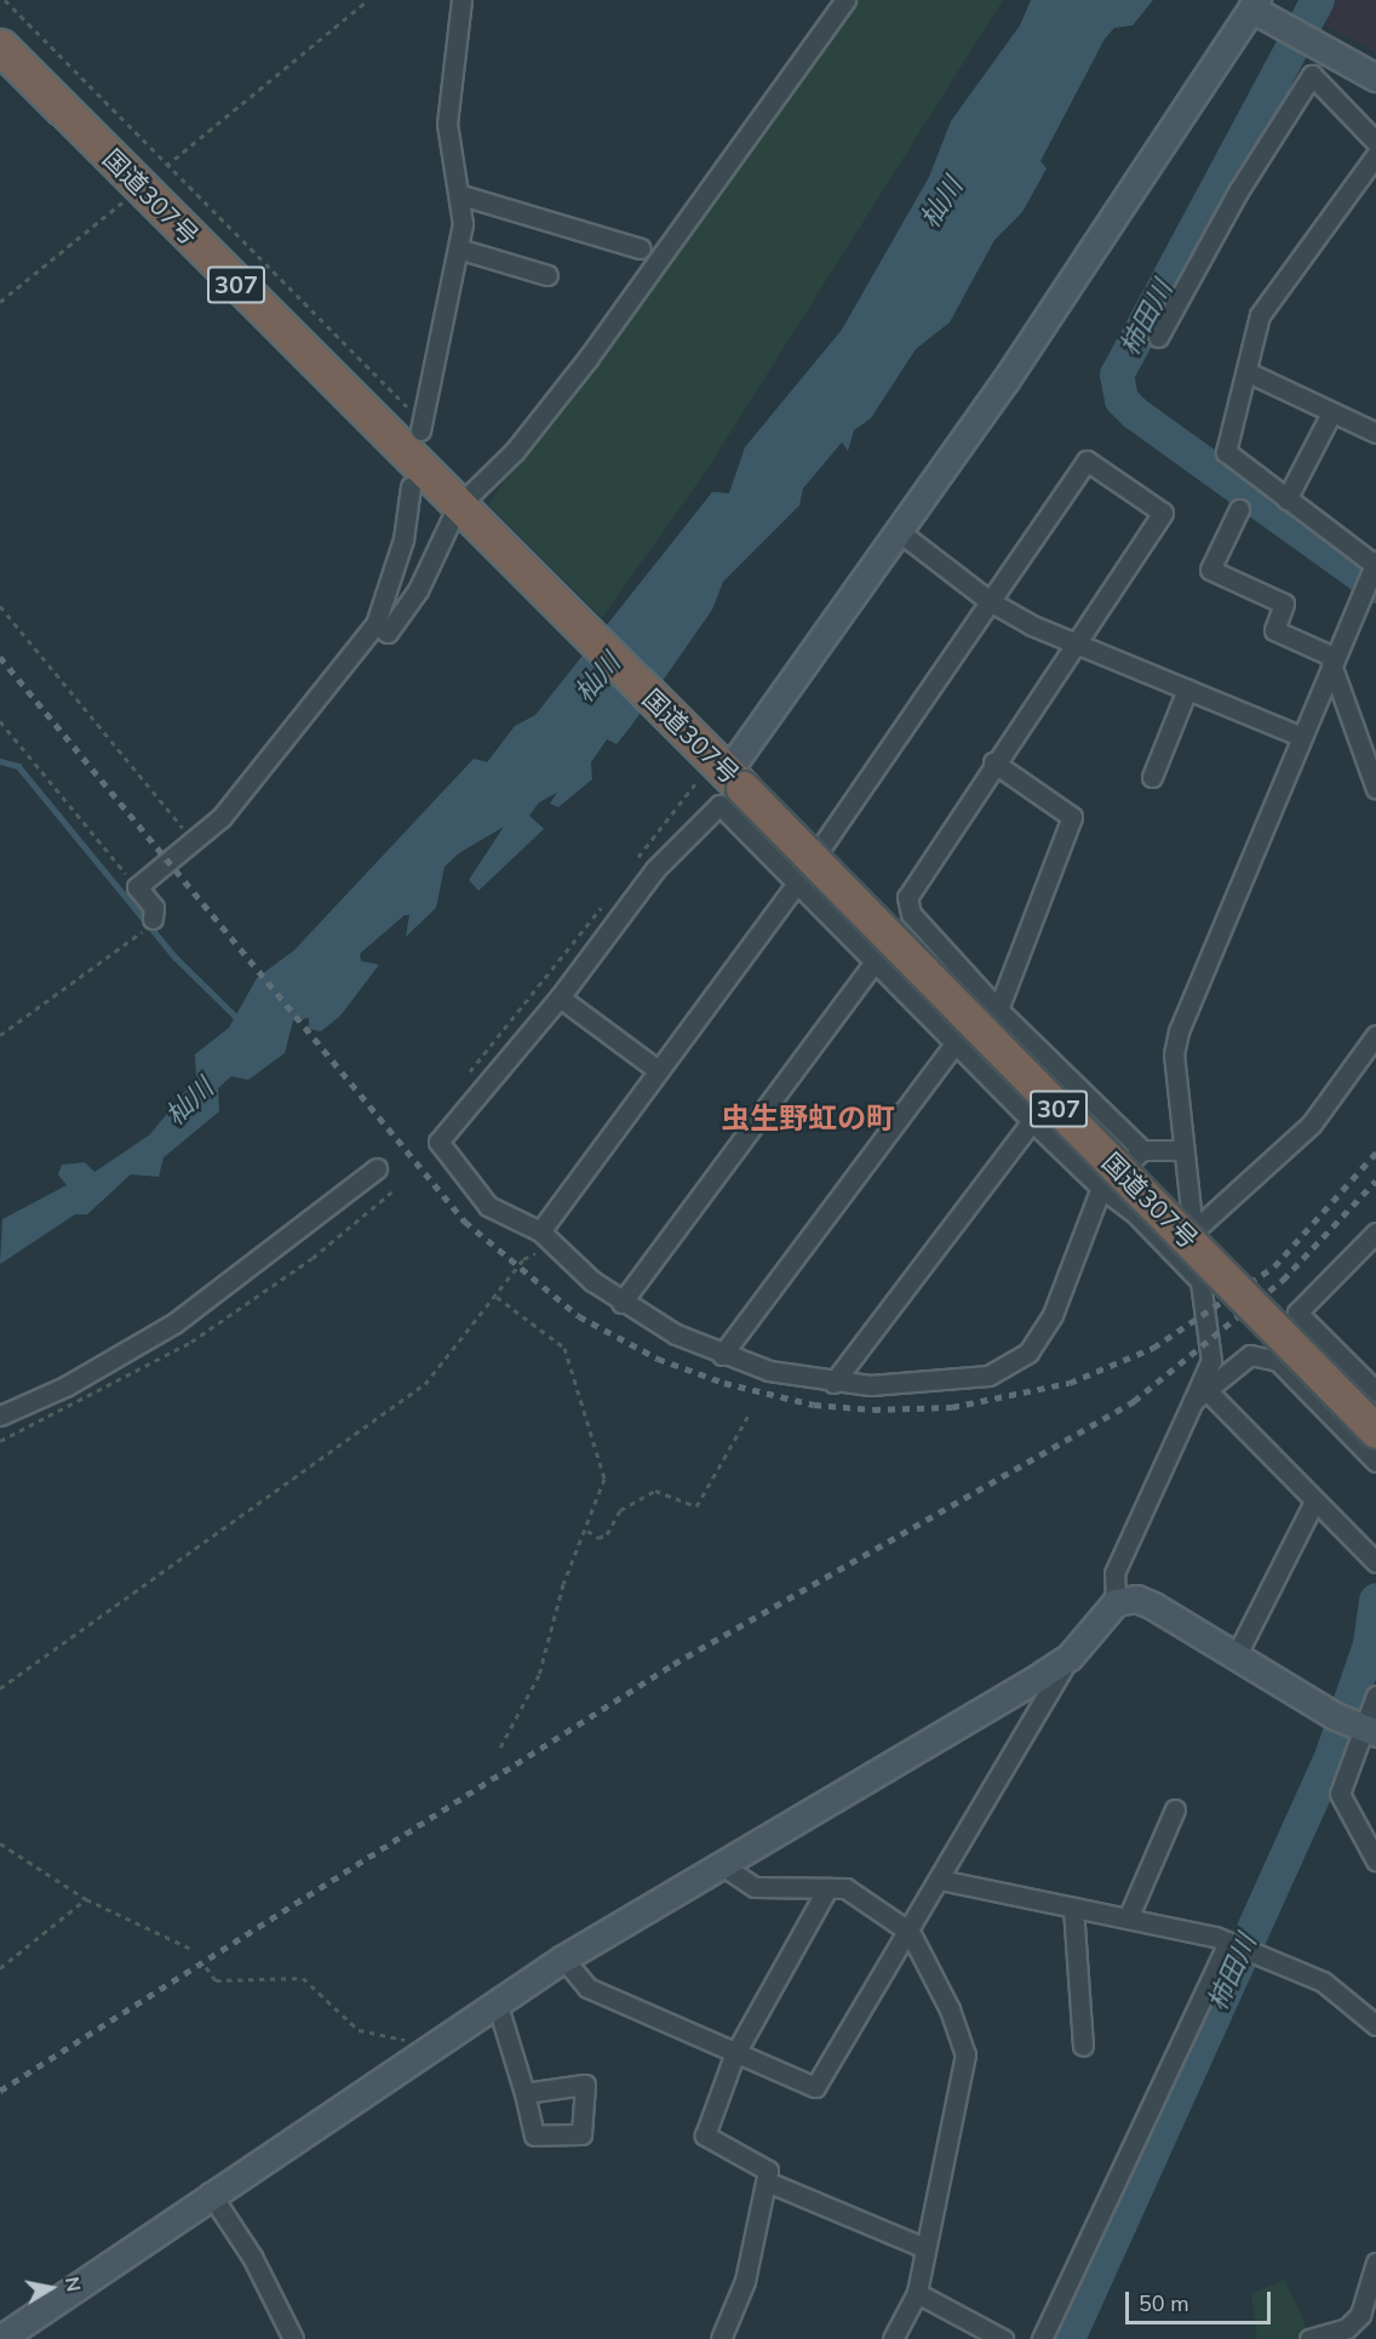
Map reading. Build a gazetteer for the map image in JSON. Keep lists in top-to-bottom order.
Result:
{
  "streets": {
    "highway": ["国道307号", "307"]
  },
  "districts": ["虫生野虹の町"],
  "water": ["杣川", "柿田川"],
  "scale_bar": "50 m",
  "north": "right"
}
